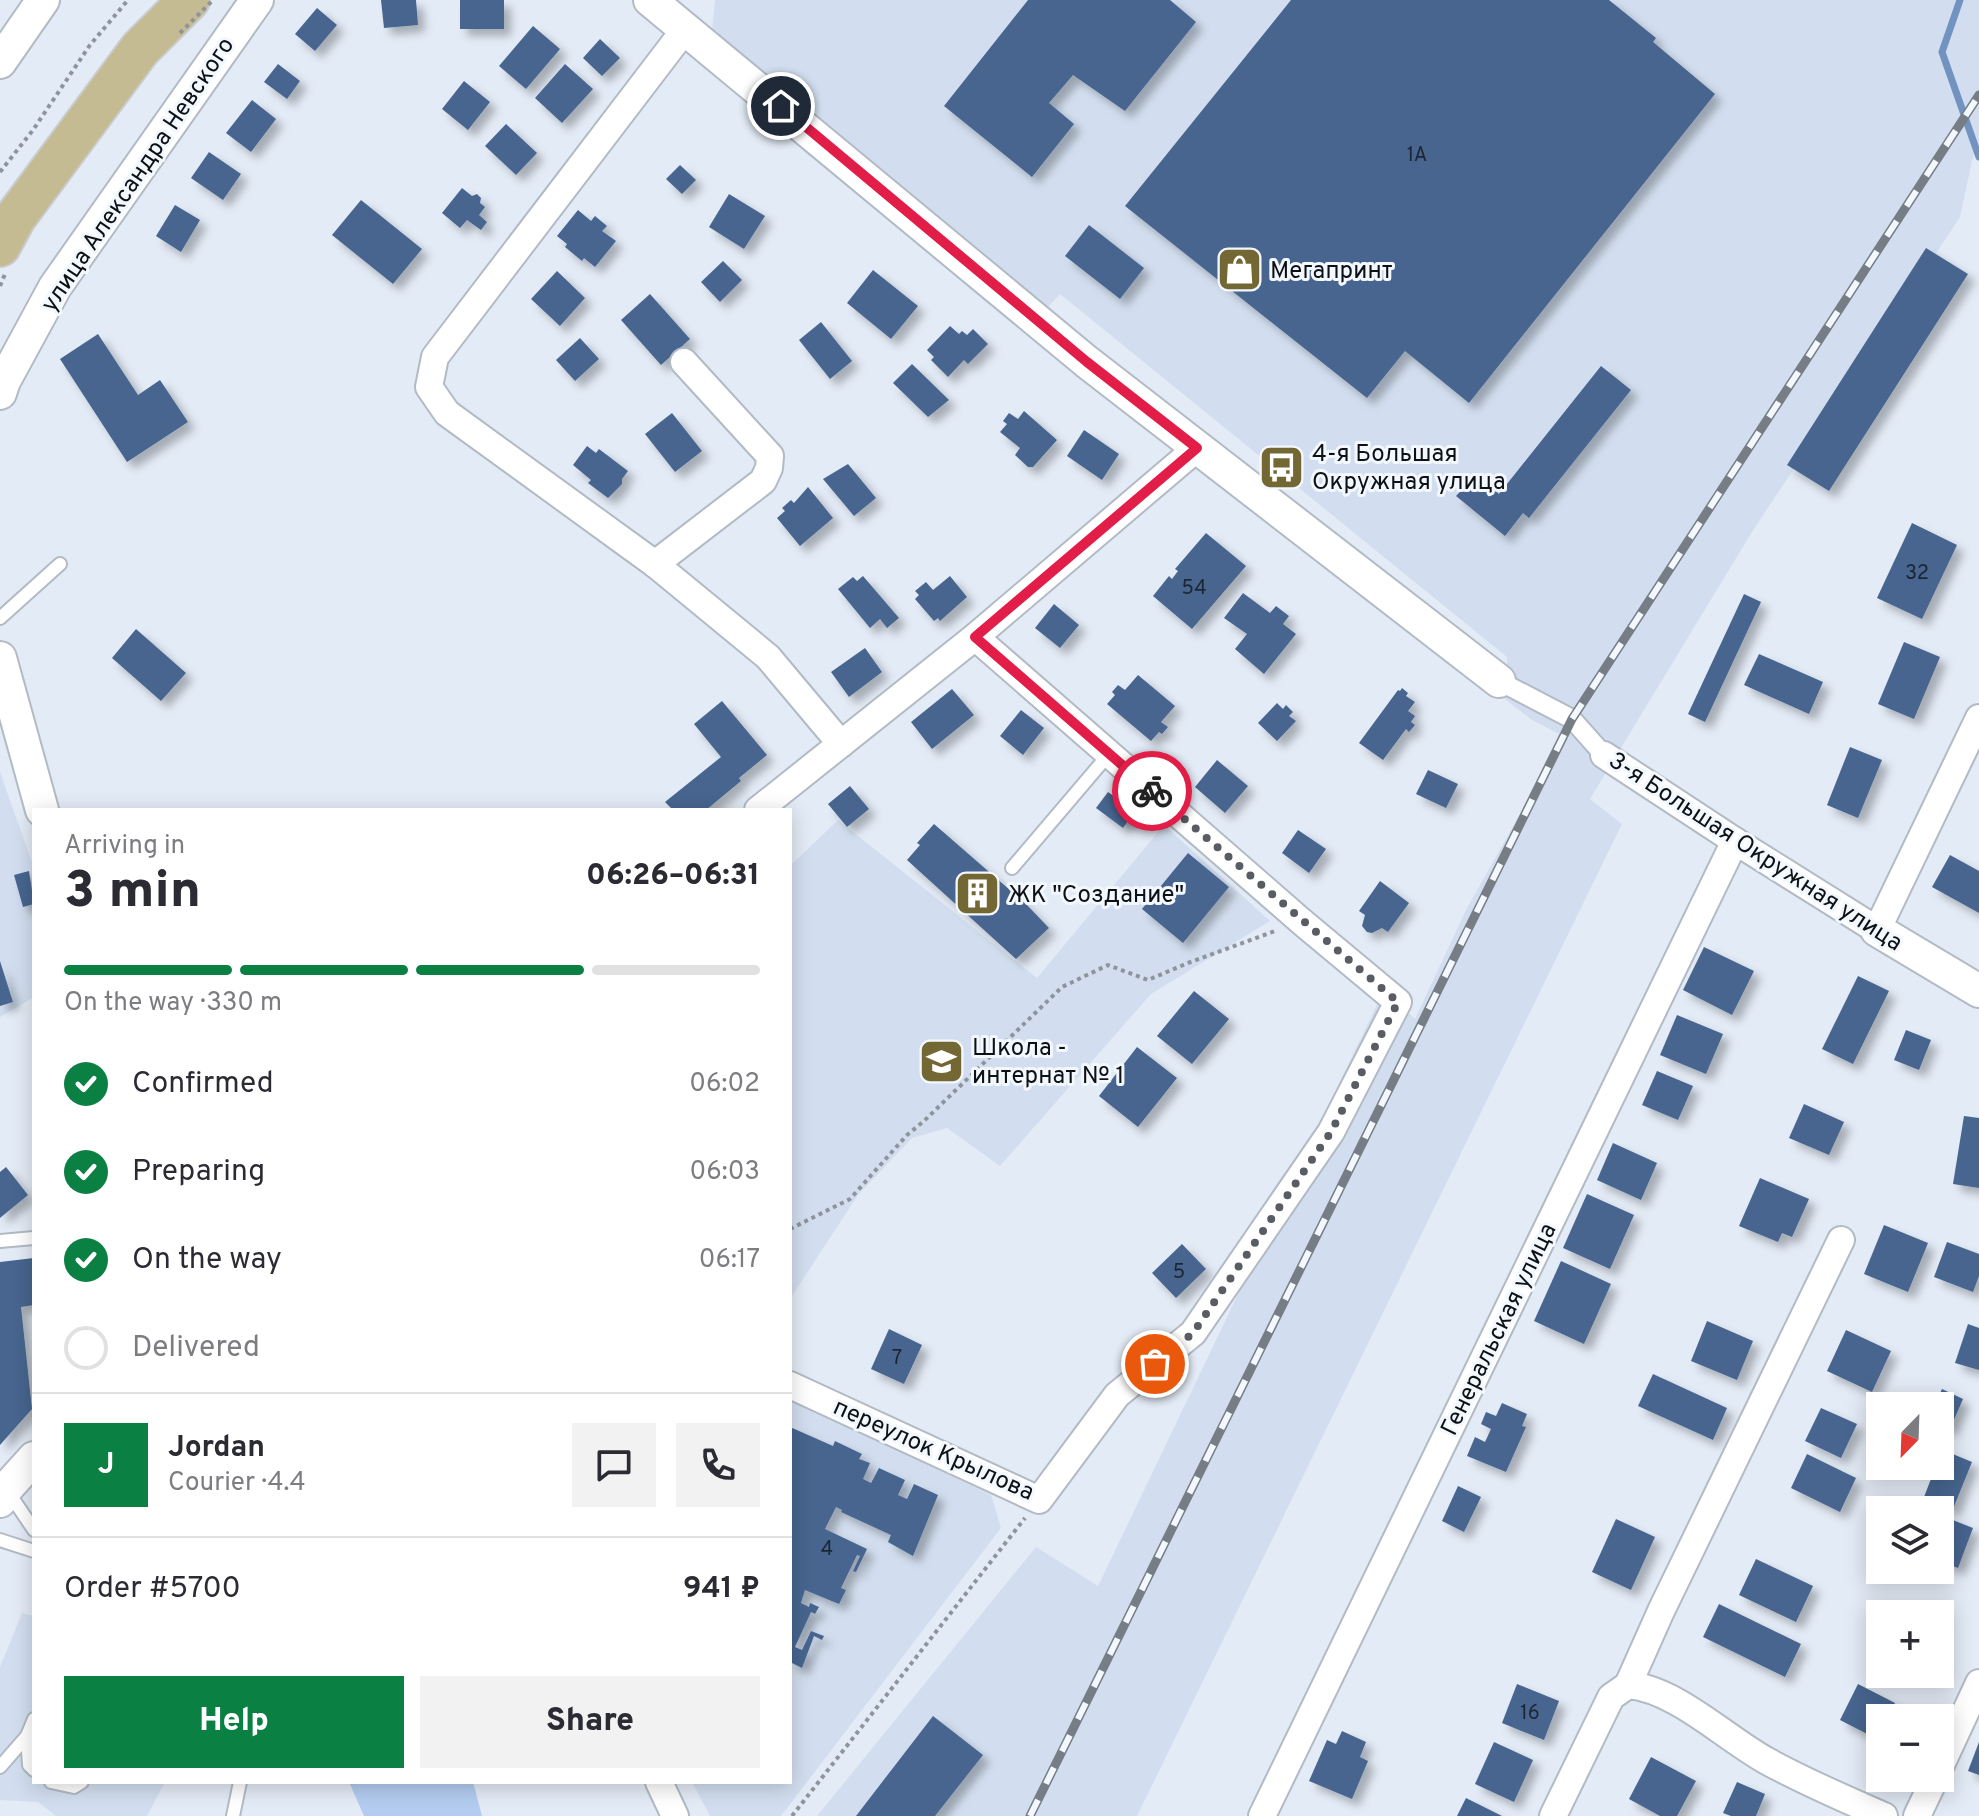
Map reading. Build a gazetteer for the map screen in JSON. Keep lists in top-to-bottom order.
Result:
{
  "streets": {
    "street": [
      "улица Александра Невского",
      "3-я Большая Окружная улица",
      "Генеральская улица",
      "переулок Крылова"
    ]
  },
  "crossings": [
    ["3-я Большая Окружная улица", "Генеральская улица"]
  ],
  "places": {
    "shop": ["Мегапринт"],
    "bus stop": ["4-я Большая Окружная улица"],
    "building": ["ЖК \"Создание\""],
    "school or university": ["Школа - интернат № 1"]
  },
  "house_numbers": [
    "1А",
    "32",
    "54",
    "5",
    "7",
    "4",
    "16"
  ],
  "north": "bottom left",
  "page": {
    "heading": ["3 min", "Arriving in", "06:26–06:31"],
    "panel": [
      "Jordan",
      "Courier · 4.4",
      "Order #5700",
      "941 ₽"
    ],
    "bar": "On the way · 330 m",
    "list": [
      ["Confirmed", "06:02"],
      ["Preparing", "06:03"],
      ["On the way", "06:17"],
      "Delivered"
    ],
    "map_buttons": ["+", "−"],
    "round": "J",
    "buttons": ["Help", "Share"]
  }
}
